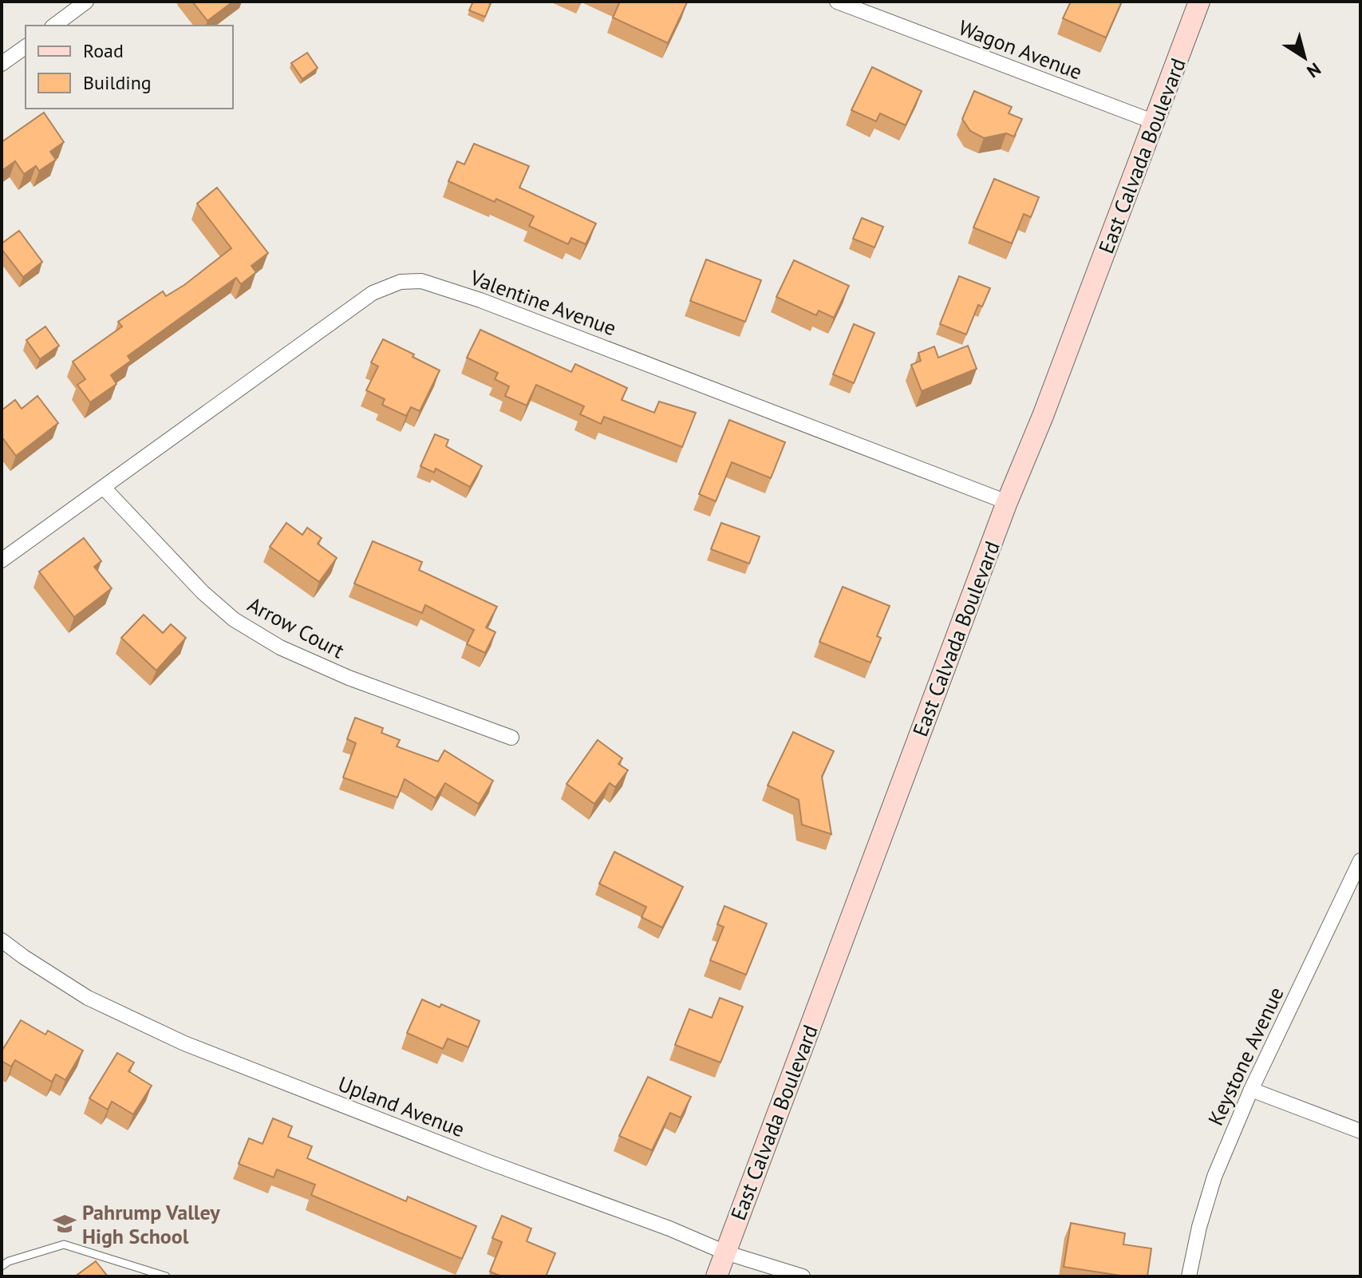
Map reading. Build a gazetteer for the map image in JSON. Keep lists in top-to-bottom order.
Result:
{
  "streets": {
    "main road": ["East Calvada Boulevard"],
    "street": [
      "Wagon Avenue",
      "Valentine Avenue",
      "Arrow Court",
      "Keystone Avenue",
      "Upland Avenue"
    ]
  },
  "crossings": [
    ["Wagon Avenue", "East Calvada Boulevard"],
    ["East Calvada Boulevard", "Valentine Avenue"],
    ["East Calvada Boulevard", "Upland Avenue"],
    ["Valentine Avenue", "Arrow Court"]
  ],
  "places": {
    "school or university": ["Pahrump Valley High School"]
  },
  "legend": ["Road", "Building"],
  "north": "bottom right"
}
